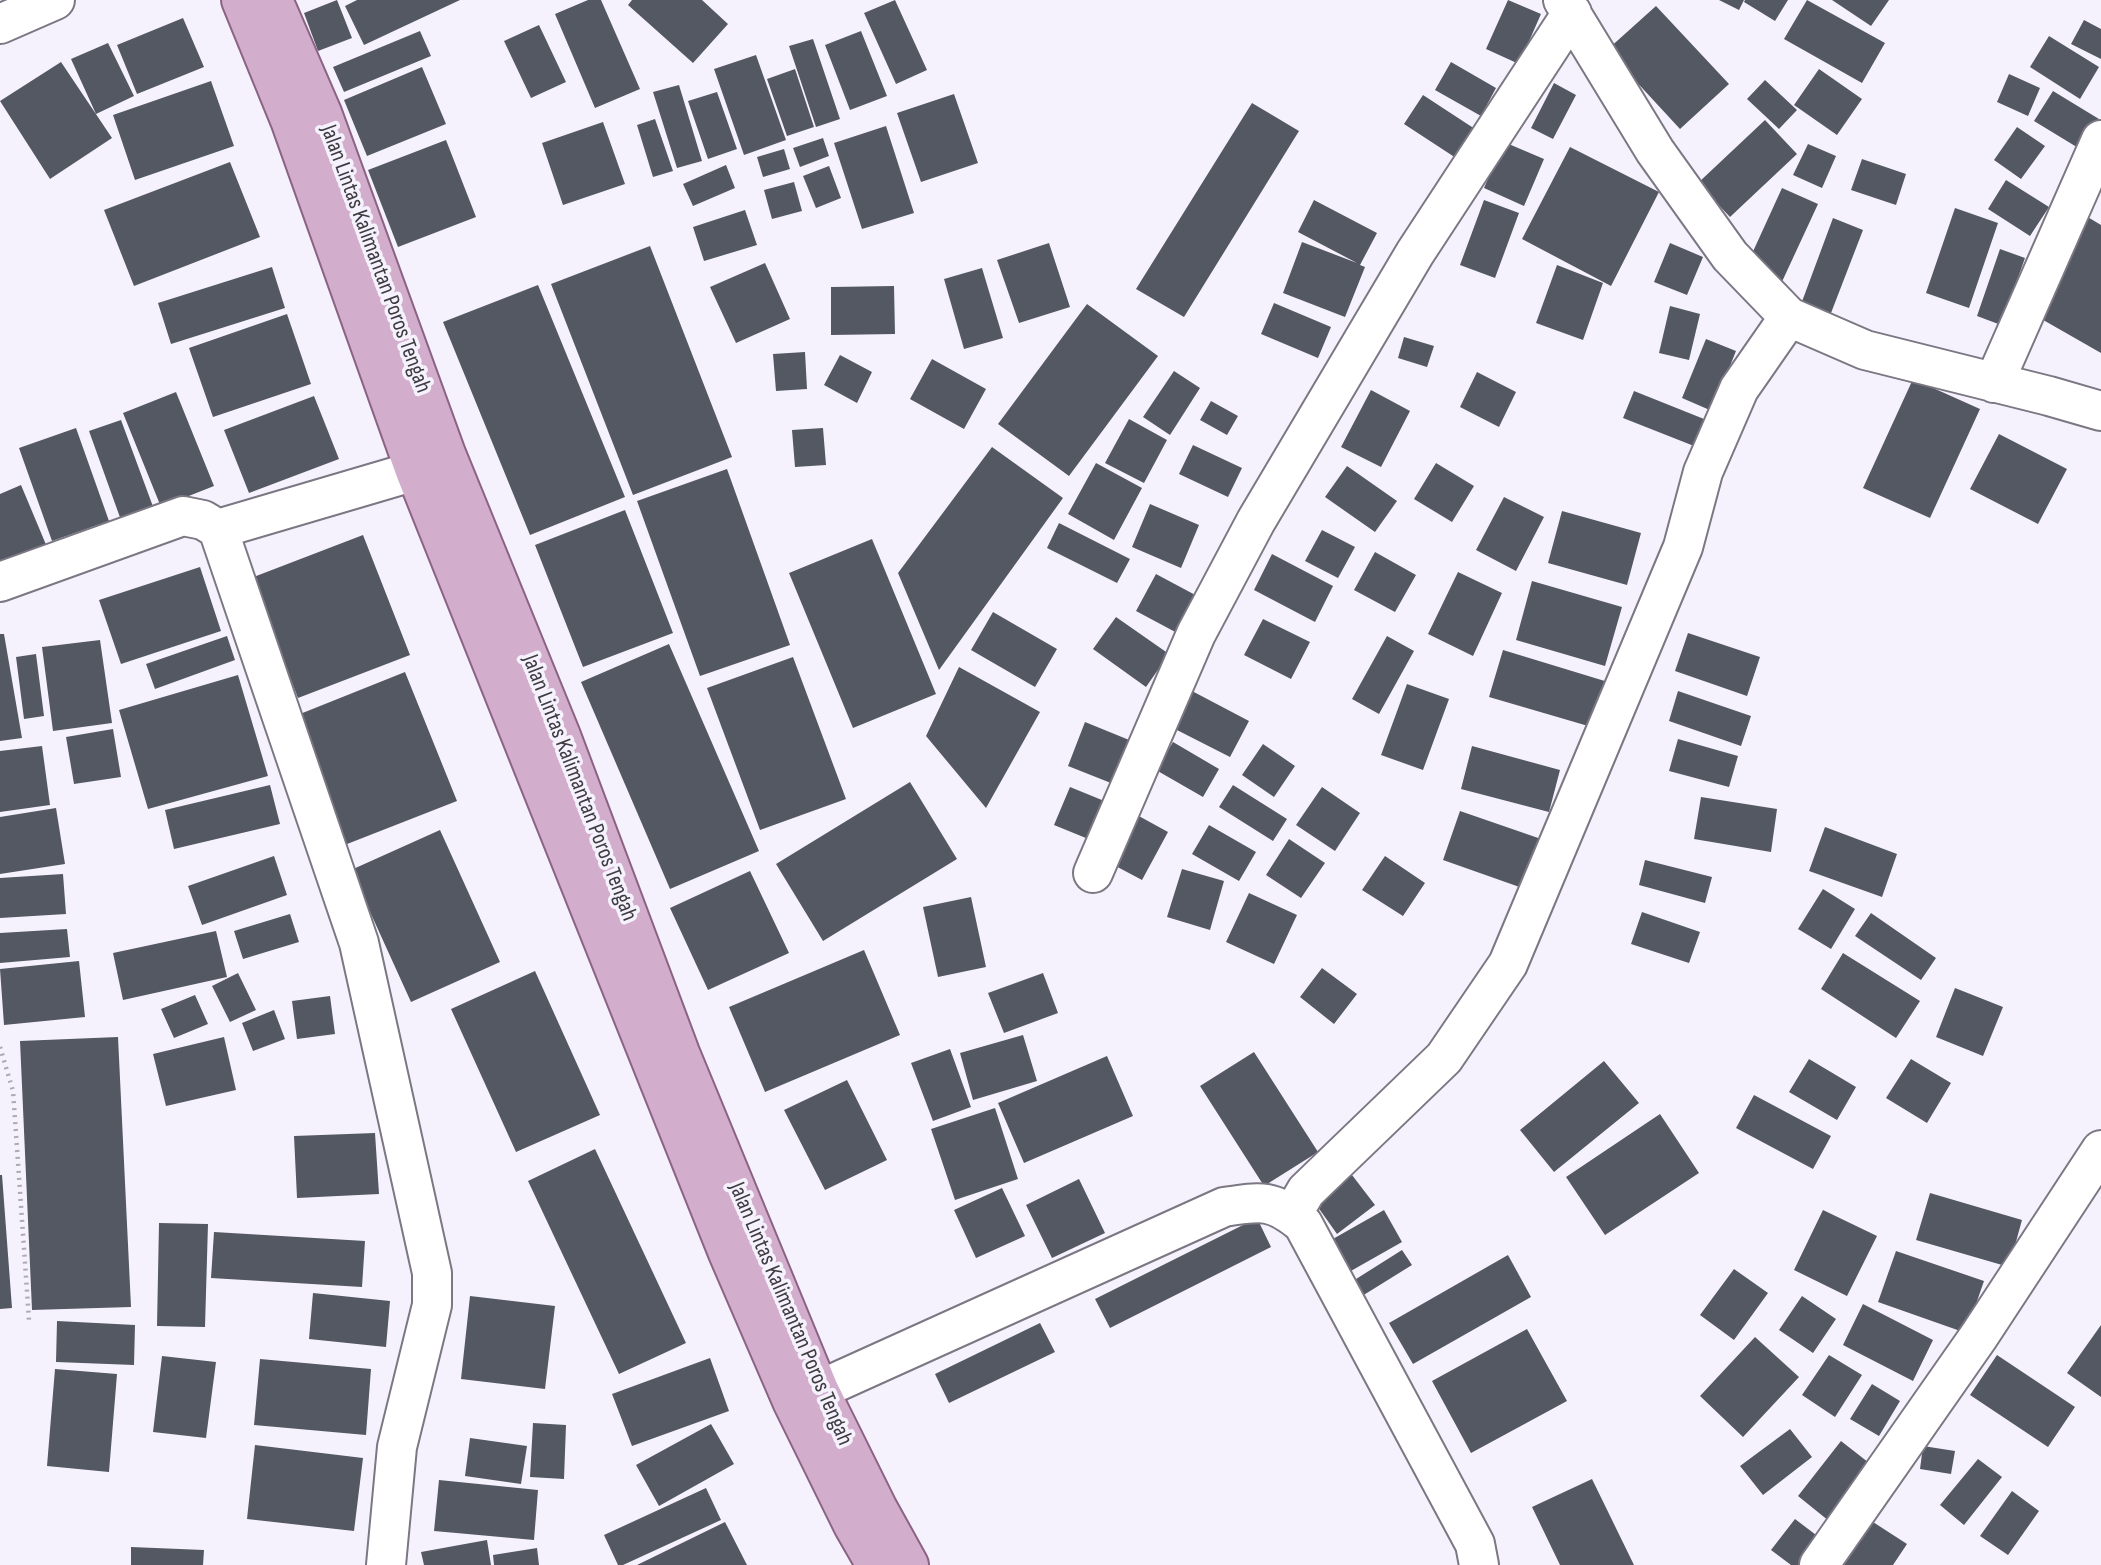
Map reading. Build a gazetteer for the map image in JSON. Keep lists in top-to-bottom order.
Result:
{
  "streets": {
    "main road": ["Jalan Lintas Kalimantan Poros Tengah"]
  }
}
